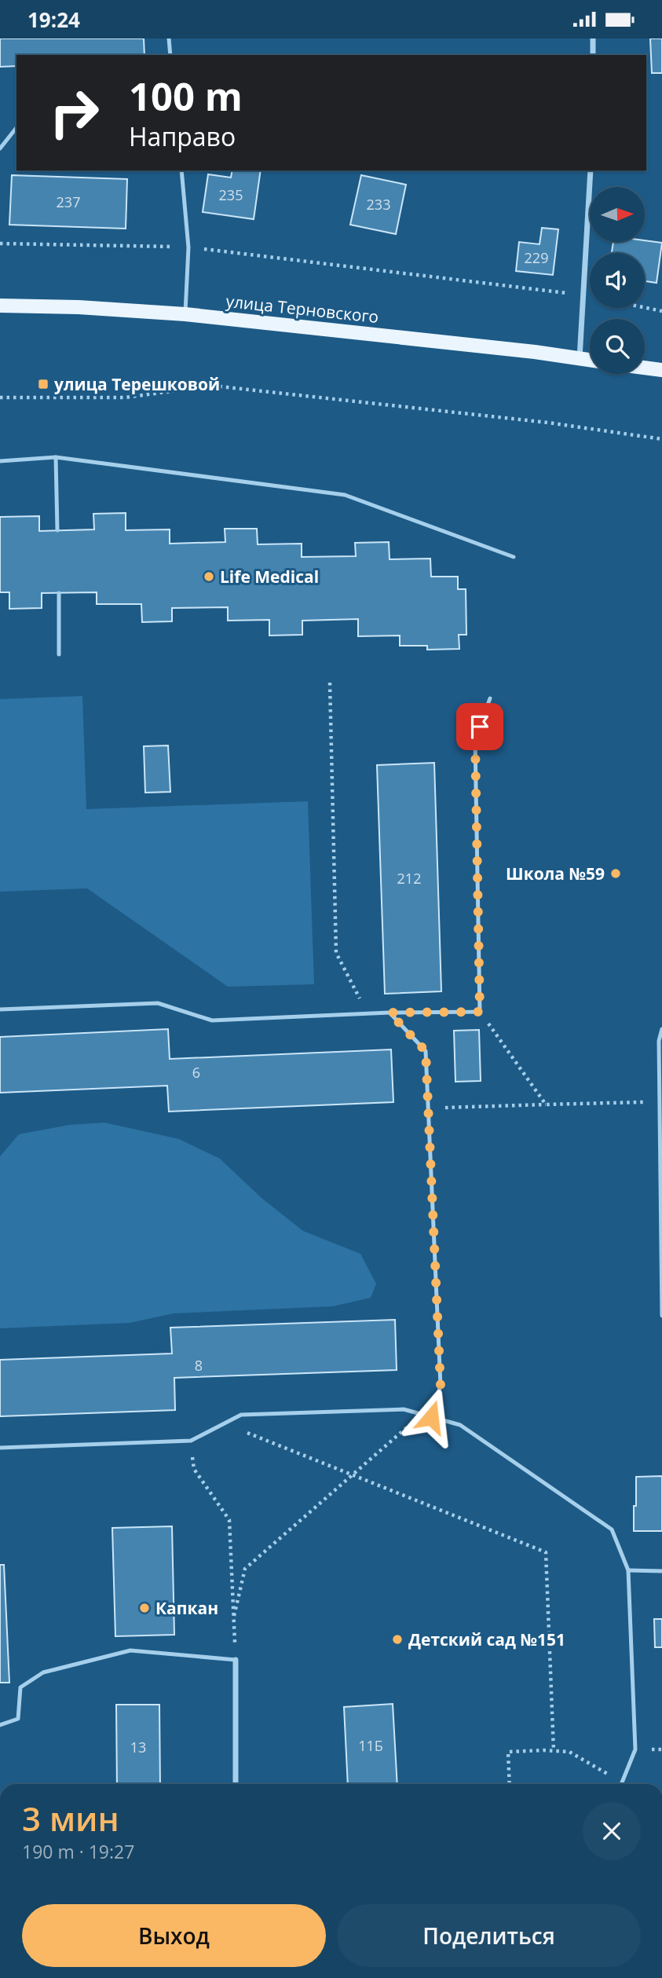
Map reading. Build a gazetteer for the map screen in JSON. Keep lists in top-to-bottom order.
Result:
{
  "streets": {
    "main road": ["улица Терновского"]
  },
  "places": {
    "transit": ["улица Терешковой"],
    "other": [
      "Life Medical",
      "Школа №59",
      "Капкан",
      "Детский сад №151"
    ]
  },
  "house_numbers": [
    "235",
    "237",
    "233",
    "229",
    "212",
    "6",
    "8",
    "11Б",
    "13"
  ],
  "north": "right",
  "page": {
    "status": "19:24",
    "turn": ["100 m", "Направо"],
    "heading": ["3 мин", "190 m · 19:27"],
    "buttons": ["Выход", "Поделиться"]
  }
}
